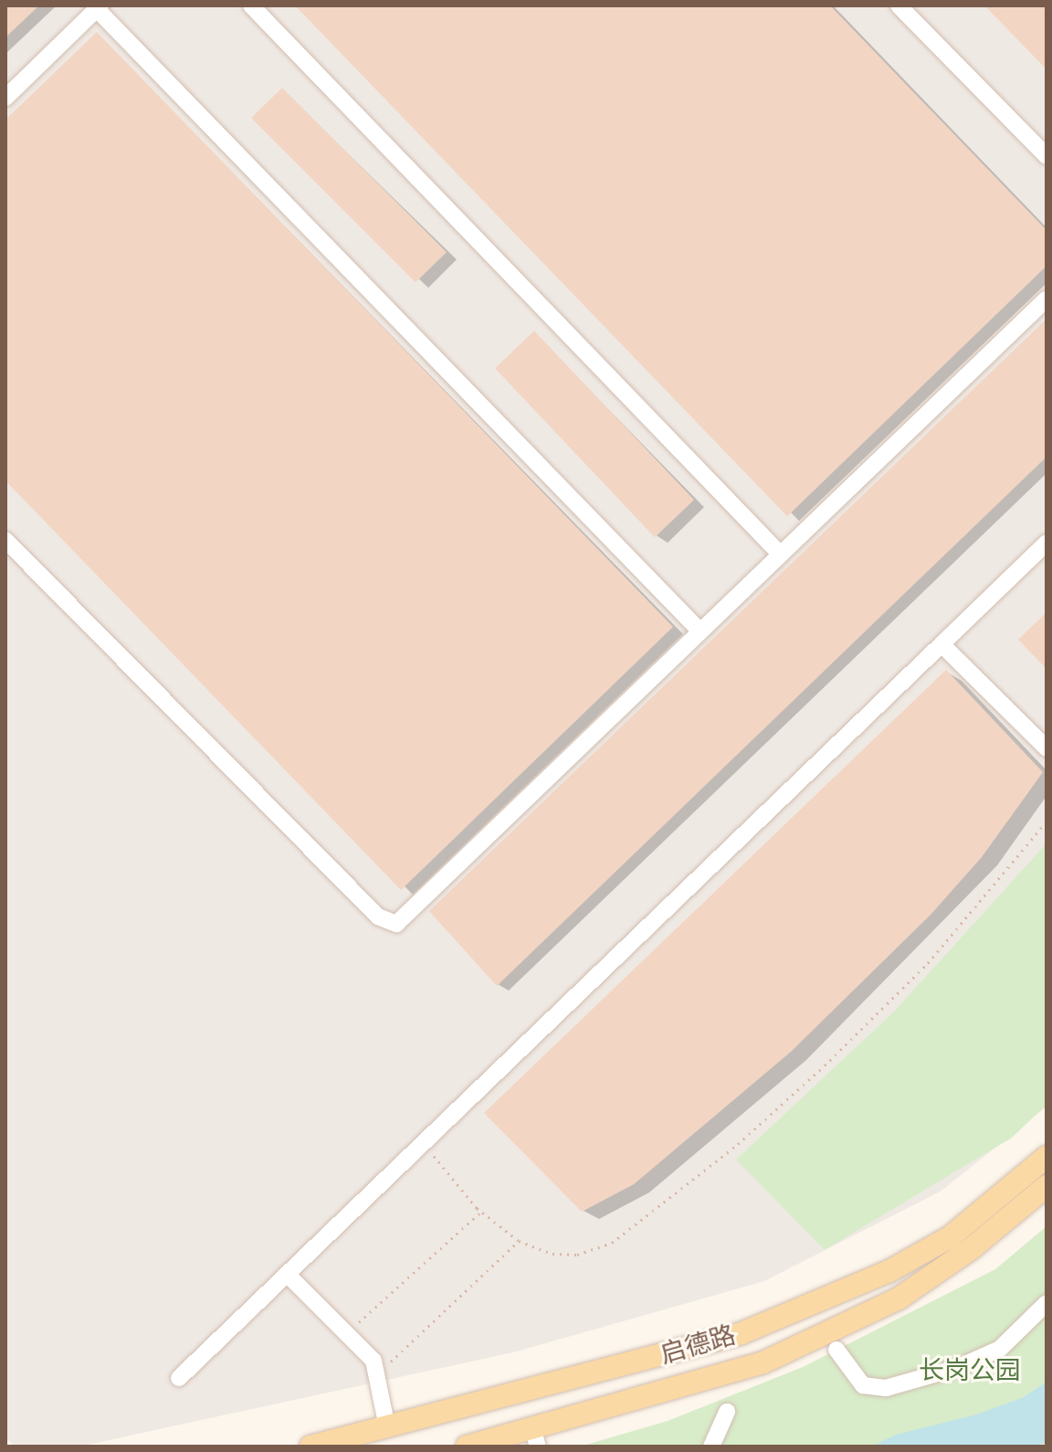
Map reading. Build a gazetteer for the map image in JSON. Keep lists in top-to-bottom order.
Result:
{
  "streets": {
    "main road": ["启德路"]
  },
  "parks": ["长岗公园"]
}
